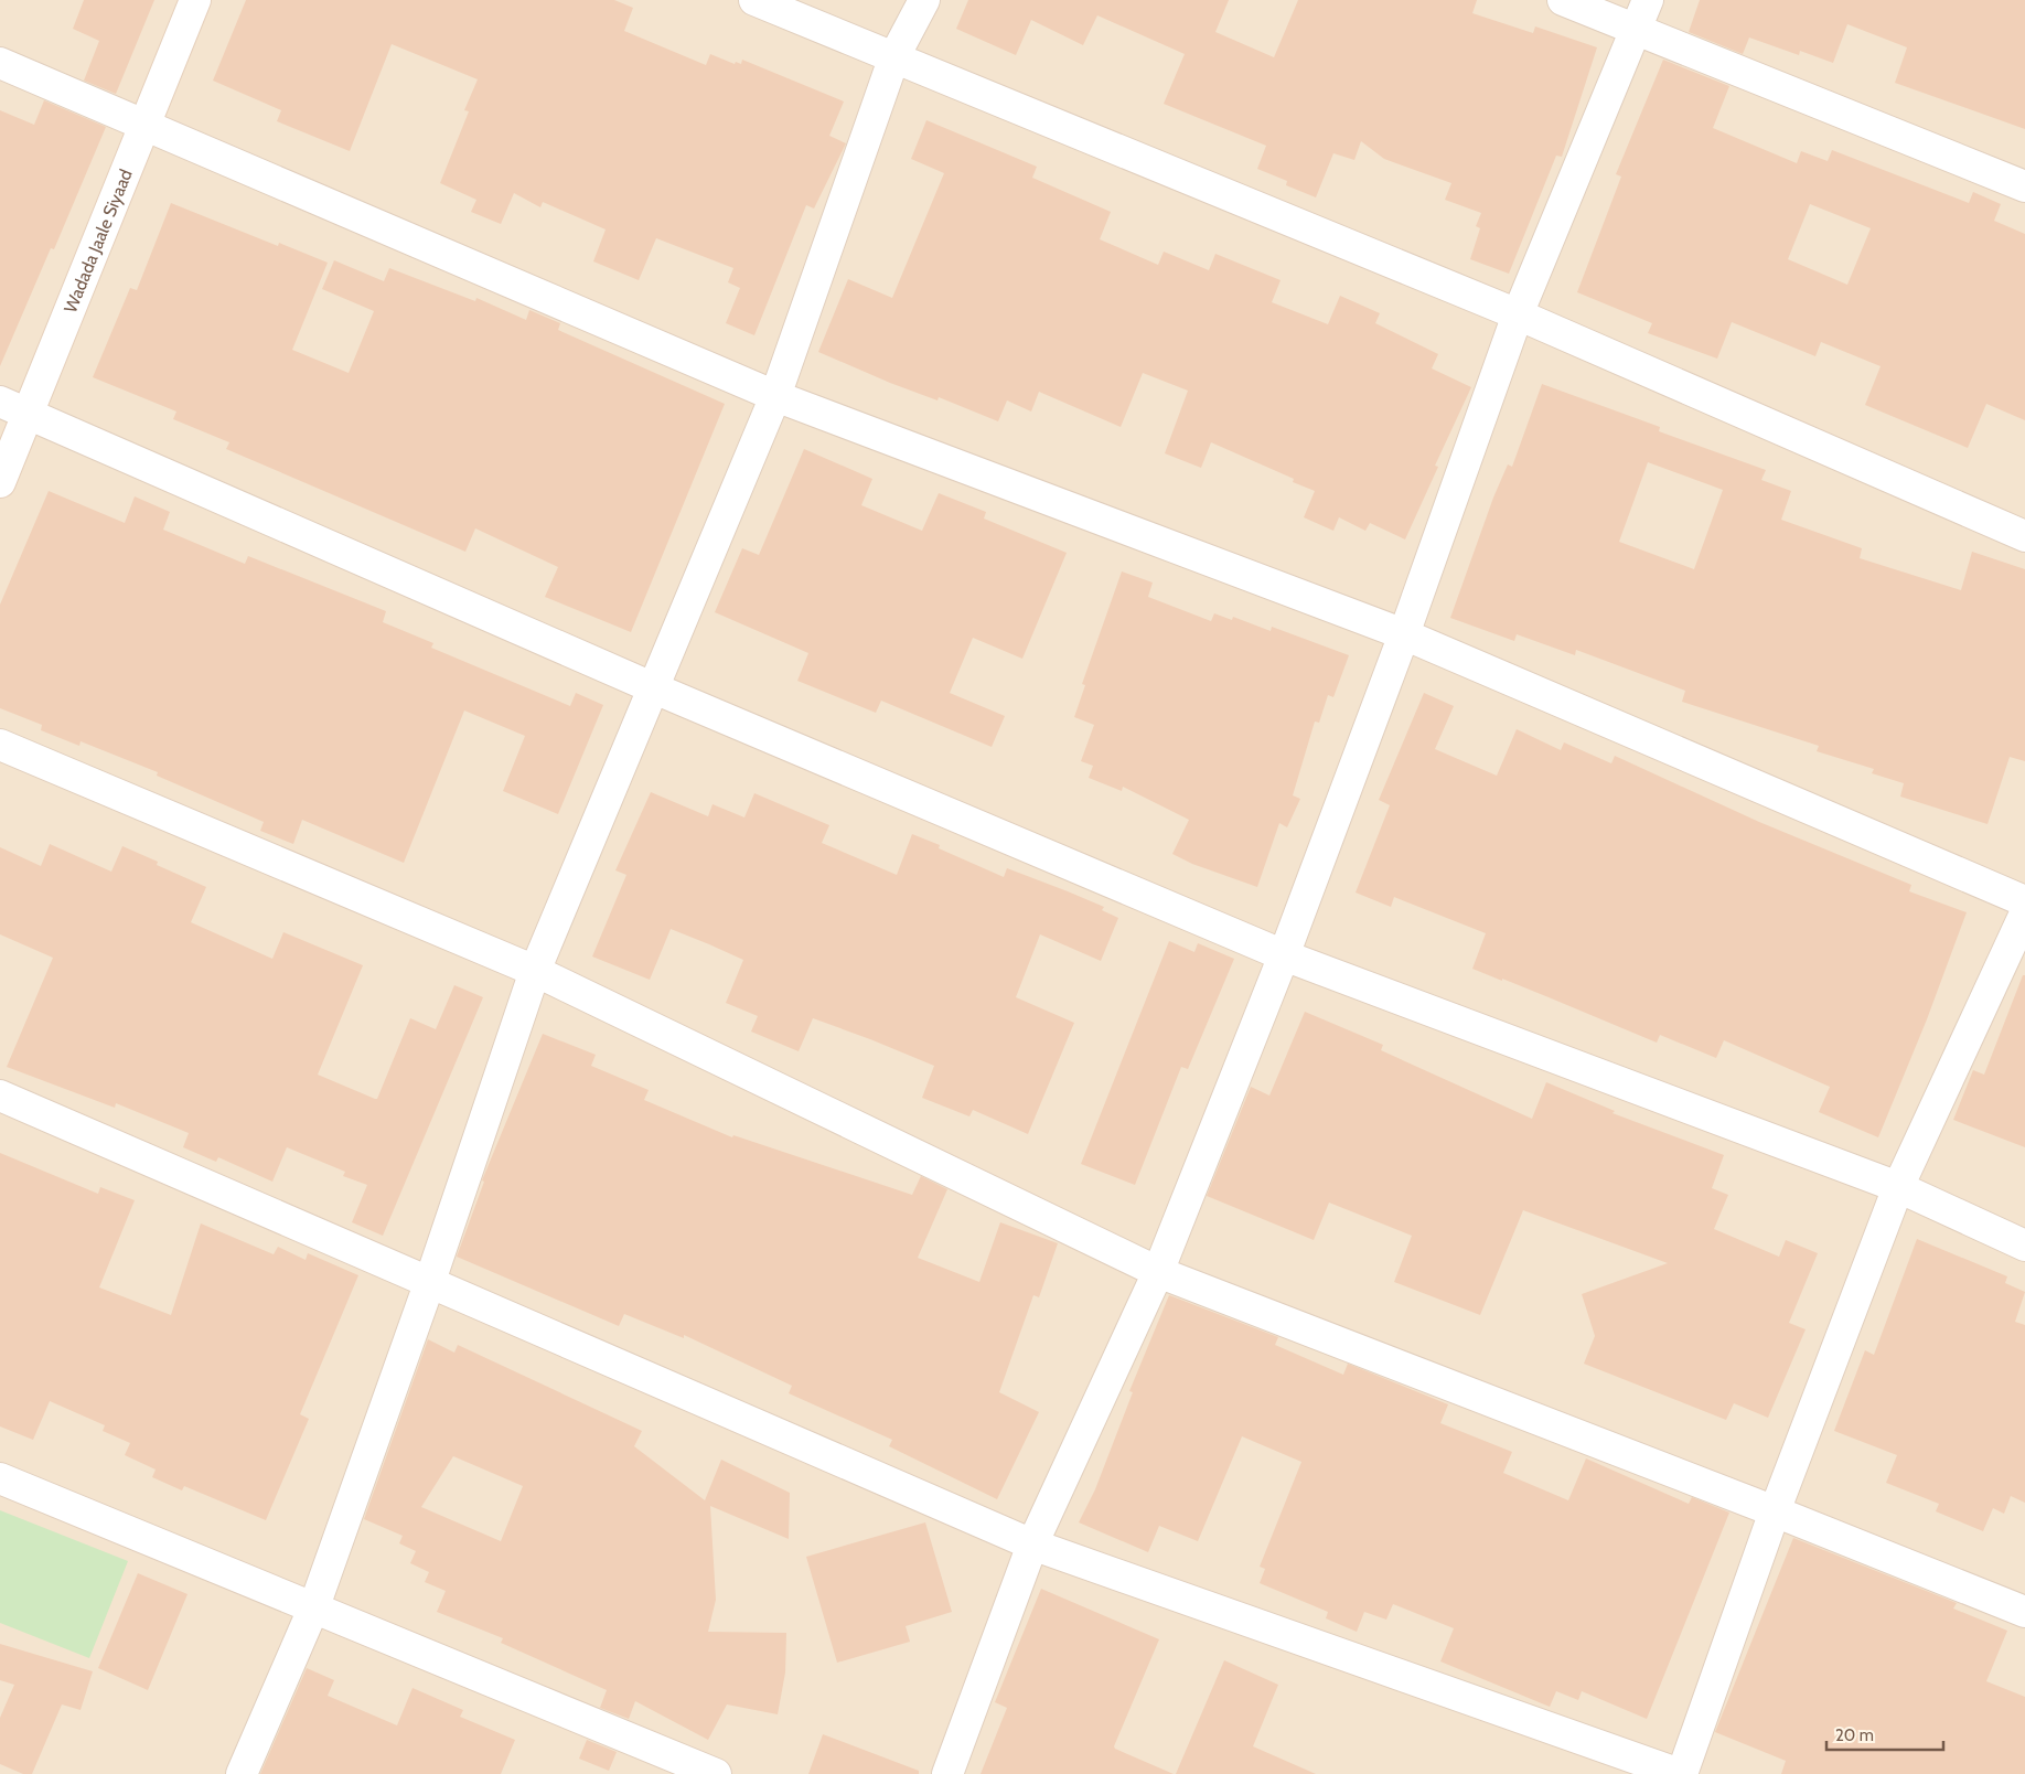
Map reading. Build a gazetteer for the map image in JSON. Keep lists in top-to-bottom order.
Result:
{
  "streets": {
    "street": ["Wadada Jaale Siyaad"]
  },
  "scale_bar": "20 m"
}
